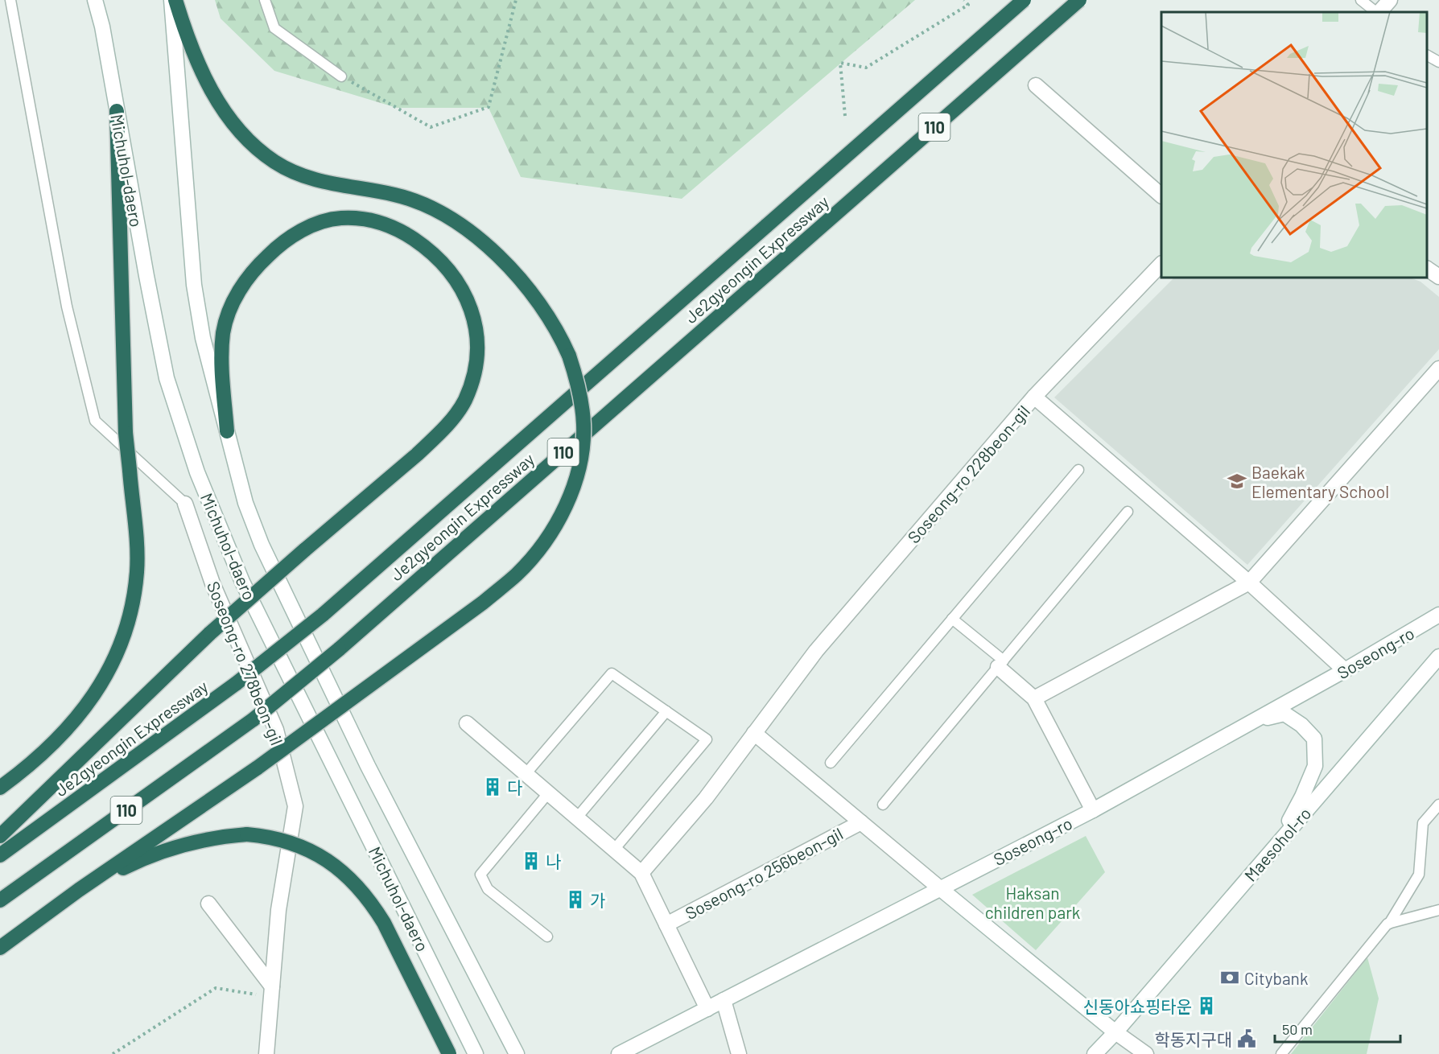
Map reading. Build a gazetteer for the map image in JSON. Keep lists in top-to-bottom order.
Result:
{
  "streets": {
    "highway": ["110", "Je2gyeongin Expressway"],
    "street": [
      "Michuhol-daero",
      "Soseong-ro 228beon-gil",
      "Soseong-ro",
      "Soseong-ro 278beon-gil",
      "Maesohol-ro",
      "Soseong-ro 256beon-gil"
    ]
  },
  "crossings": [
    ["Soseong-ro 228beon-gil", "Soseong-ro"],
    ["Soseong-ro", "Soseong-ro 256beon-gil"]
  ],
  "parks": ["Haksan children park"],
  "places": {
    "school or university": ["Baekak Elementary School"],
    "building": [
      "다",
      "나",
      "가",
      "신동아쇼핑타운"
    ],
    "bank": ["Citybank"],
    "public building": ["학동지구대"]
  },
  "scale_bar": "50 m"
}
